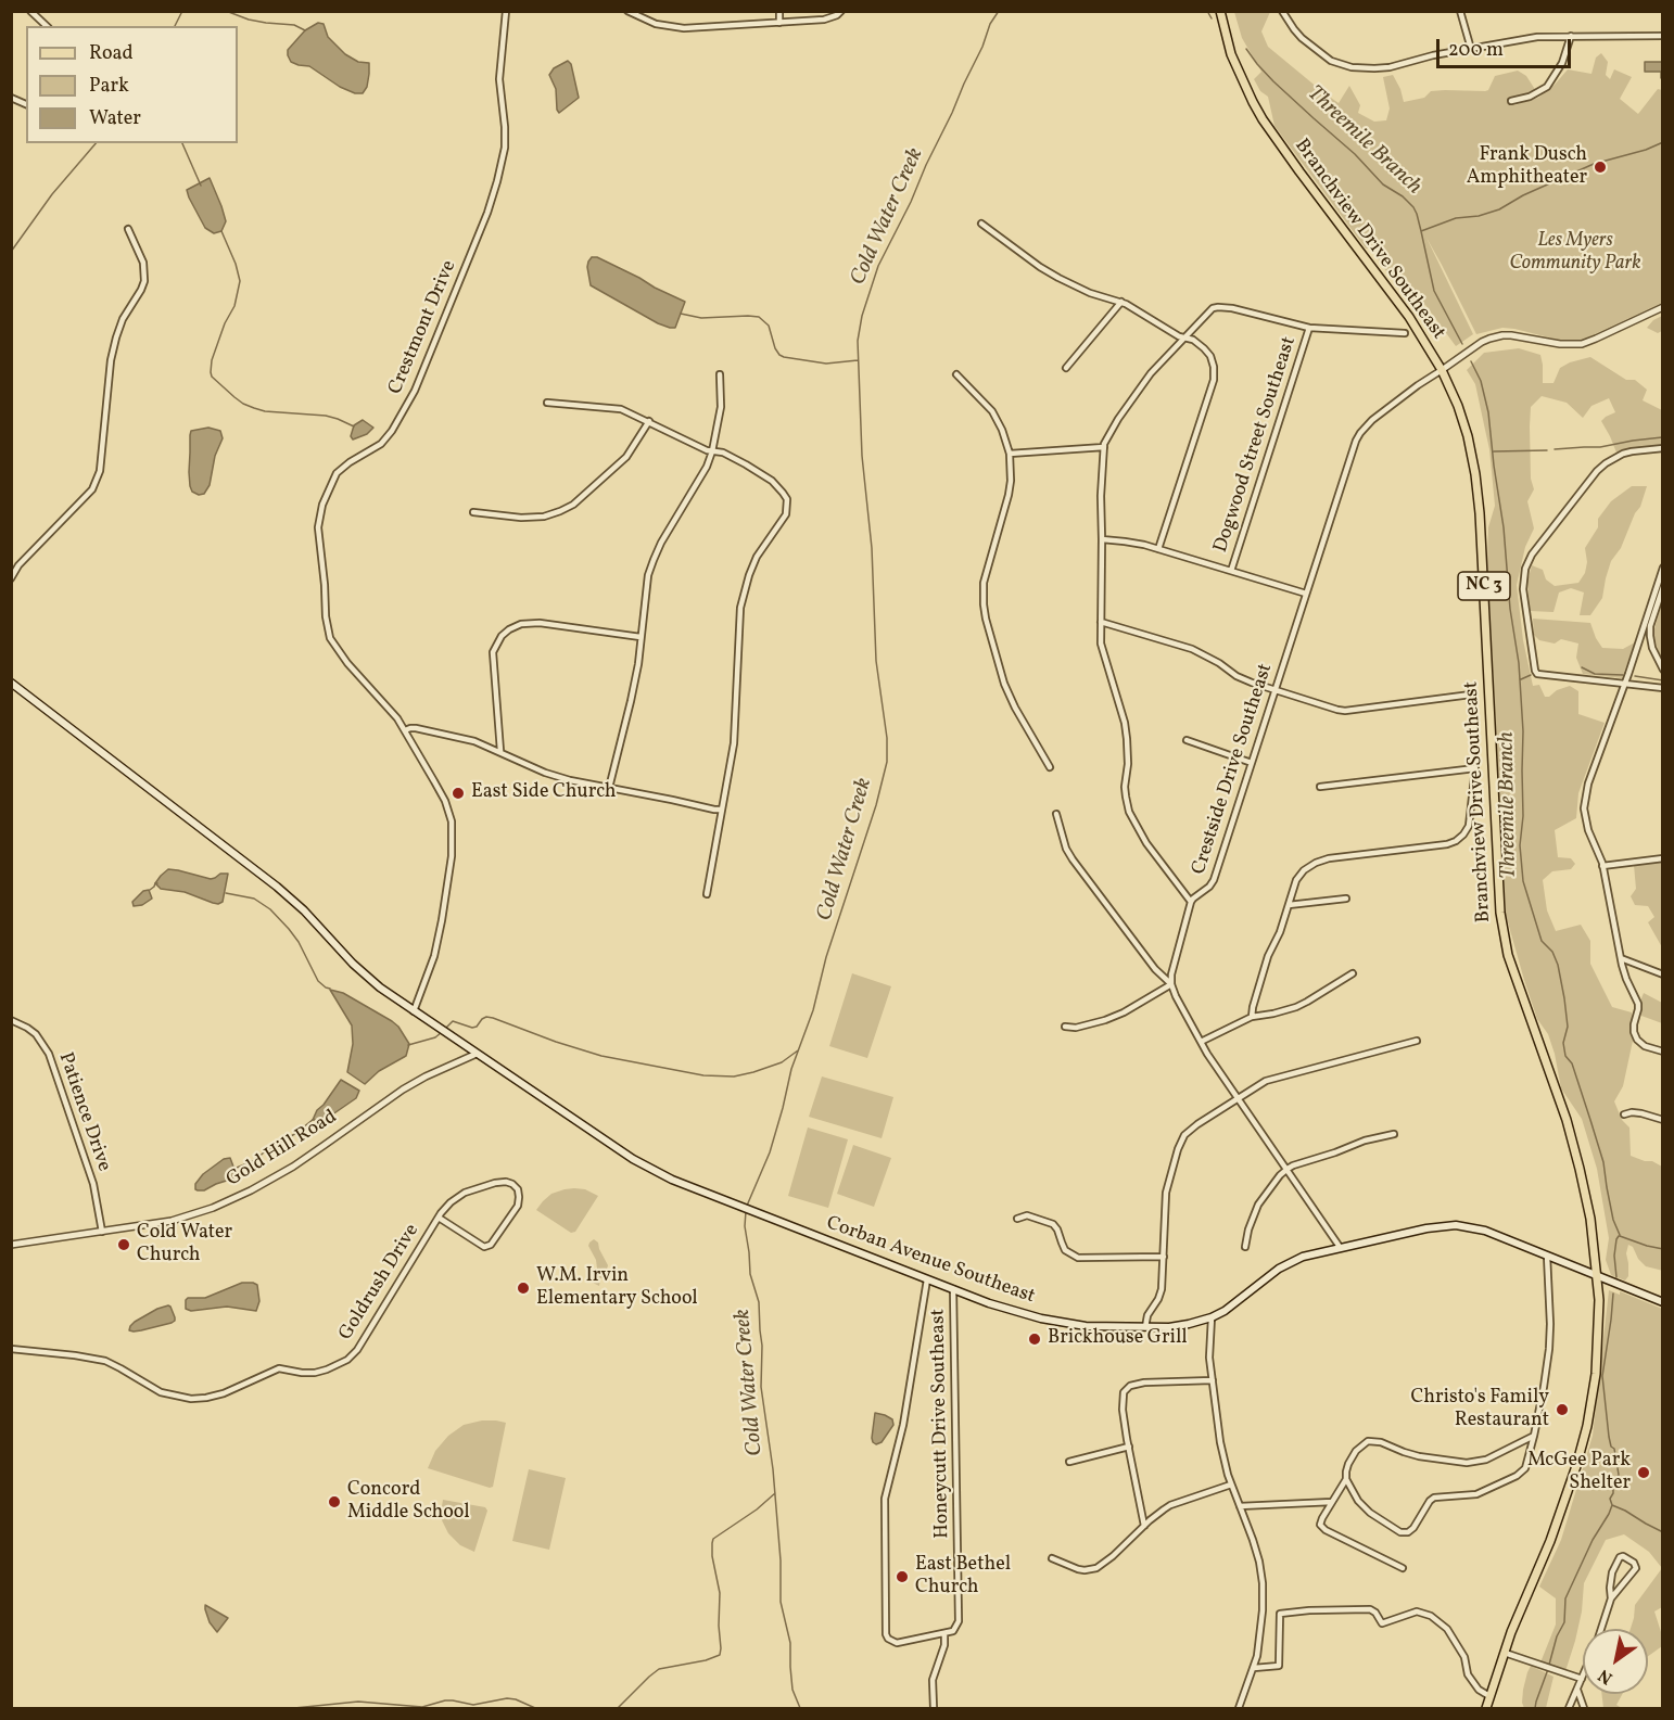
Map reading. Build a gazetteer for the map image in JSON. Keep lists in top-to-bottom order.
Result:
{
  "streets": {
    "main road": ["Branchview Drive Southeast", "NC 3", "Corban Avenue Southeast"],
    "street": [
      "Crestmont Drive",
      "Dogwood Street Southeast",
      "Crestside Drive Southeast",
      "Patience Drive",
      "Gold Hill Road",
      "Goldrush Drive",
      "Honeycutt Drive Southeast"
    ]
  },
  "crossings": [
    ["Branchview Drive Southeast", "Crestside Drive Southeast"],
    ["Branchview Drive Southeast", "Corban Avenue Southeast"],
    ["Crestmont Drive", "Corban Avenue Southeast"],
    ["Patience Drive", "Gold Hill Road"],
    ["Gold Hill Road", "Corban Avenue Southeast"],
    ["Corban Avenue Southeast", "Honeycutt Drive Southeast"]
  ],
  "water": ["Threemile Branch", "Cold Water Creek"],
  "parks": ["Les Myers Community Park"],
  "places": [
    "Frank Dusch Amphitheater",
    "East Side Church",
    "Cold Water Church",
    "W.M. Irvin Elementary School",
    "Brickhouse Grill",
    "Christo's Family Restaurant",
    "McGee Park Shelter",
    "Concord Middle School",
    "East Bethel Church"
  ],
  "legend": ["Road", "Park", "Water"],
  "scale_bar": "200 m",
  "north": "bottom left"
}
